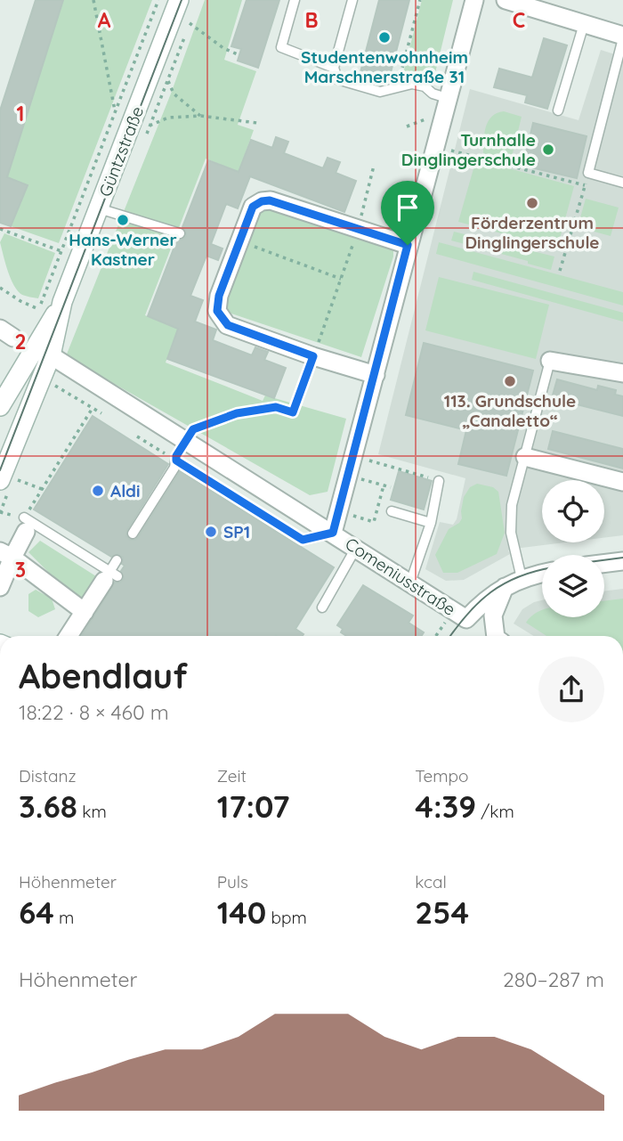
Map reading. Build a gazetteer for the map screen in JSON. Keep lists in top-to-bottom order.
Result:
{
  "streets": {
    "main road": ["Güntzstraße"],
    "street": ["Comeniusstraße"]
  },
  "crossings": [
    ["Güntzstraße", "Comeniusstraße"]
  ],
  "places": [
    "Studentenwohnheim Marschnerstraße 31",
    "Turnhalle Dinglingerschule",
    "Förderzentrum Dinglingerschule",
    "Hans-Werner Kastner",
    "113. Grundschule „Canaletto“",
    "Aldi",
    "SP1"
  ],
  "page": {
    "heading": ["Abendlauf", "18:22 · 8 × 460 m"],
    "stats": [
      ["Distanz", "3.68 km"],
      ["Zeit", "17:07"],
      ["Tempo", "4:39 /km"],
      ["Höhenmeter", "64 m"],
      ["Puls", "140 bpm"],
      ["kcal", "254"]
    ],
    "chart": ["Höhenmeter", "280–287 m"]
  },
  "grid": {
    "columns": ["A", "B", "C"],
    "rows": ["1", "2", "3"]
  }
}
